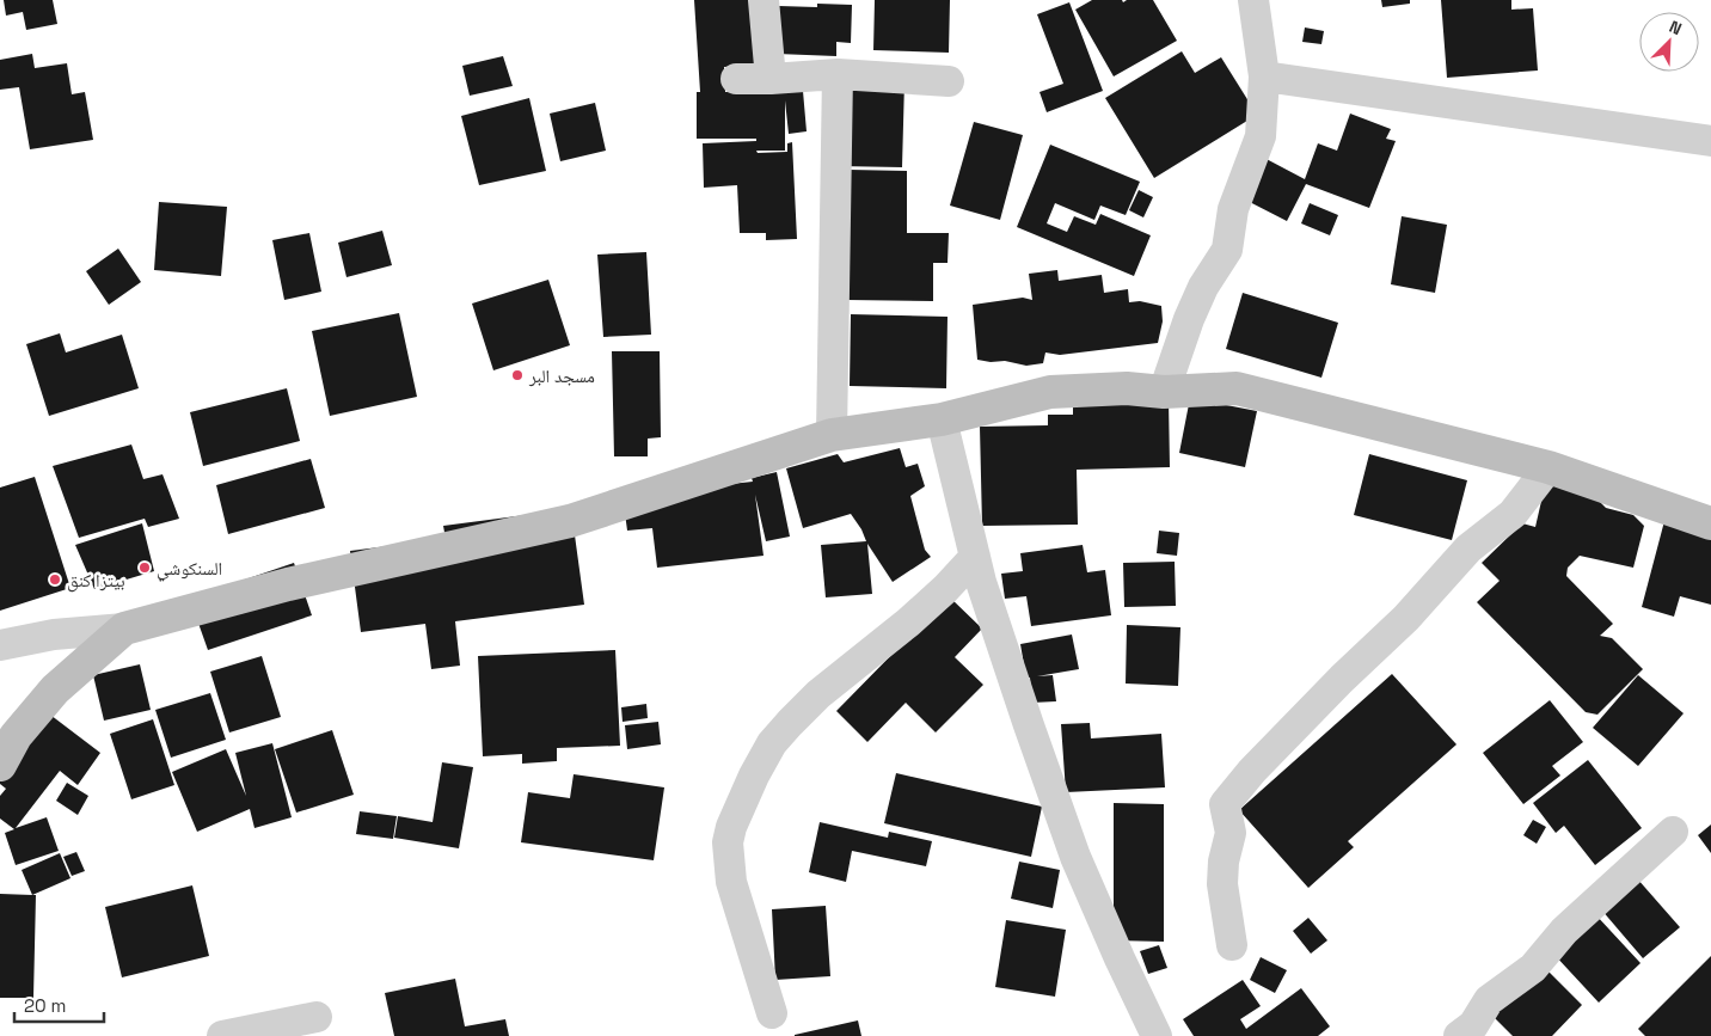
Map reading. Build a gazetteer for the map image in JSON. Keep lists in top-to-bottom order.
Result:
{
  "places": ["مسجد البر", "السنكوشي", "بيتزا كنق"],
  "scale_bar": "20 m",
  "north": "top right"
}
